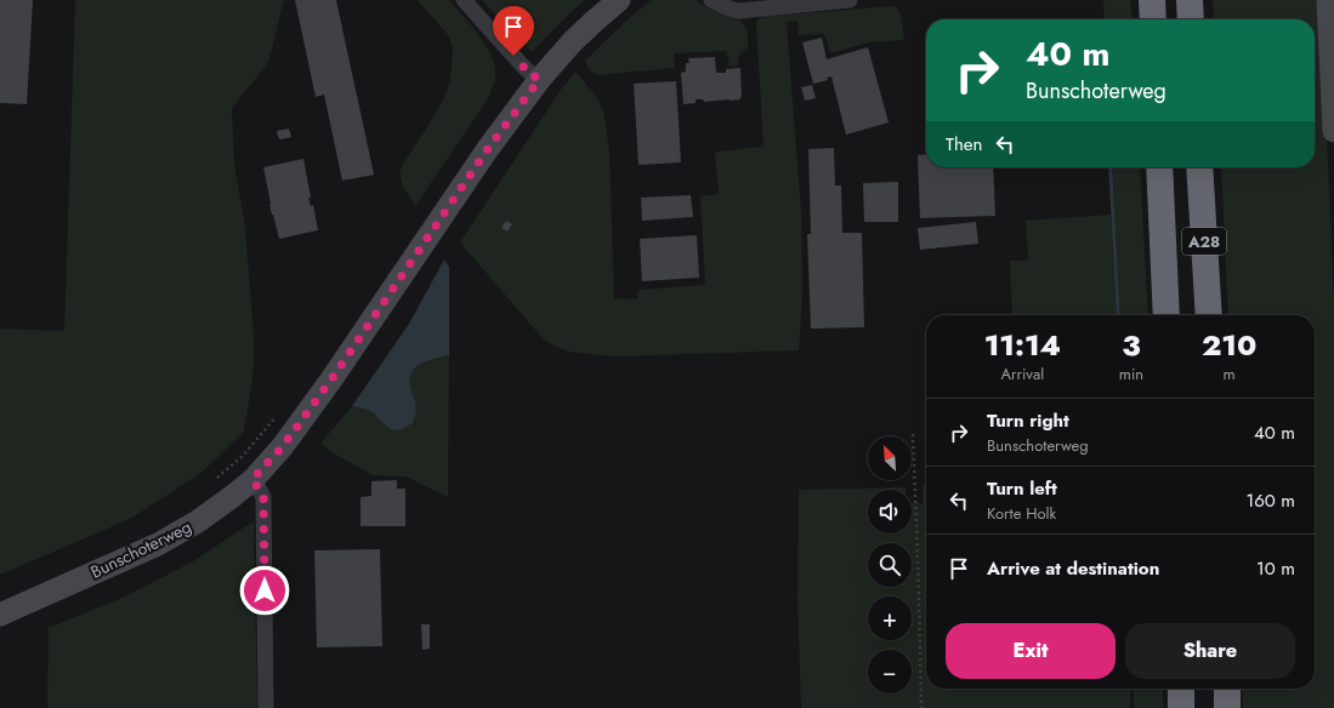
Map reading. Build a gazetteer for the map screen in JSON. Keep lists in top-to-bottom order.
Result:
{
  "streets": {
    "highway": ["A28"],
    "main road": ["Bunschoterweg"]
  },
  "north": "top left",
  "page": {
    "turn": ["40 m", "Bunschoterweg"],
    "then": "Then",
    "eta": [
      "11:14",
      "Arrival",
      "3",
      "min",
      "210",
      "m"
    ],
    "list": [
      {
        "name": "Turn right",
        "note": "Bunschoterweg",
        "value": "40 m"
      },
      {
        "name": "Turn left",
        "note": "Korte Holk",
        "value": "160 m"
      },
      {
        "name": "Arrive at destination",
        "value": "10 m"
      }
    ],
    "map_buttons": ["+", "−"],
    "buttons": ["Exit", "Share"]
  }
}
